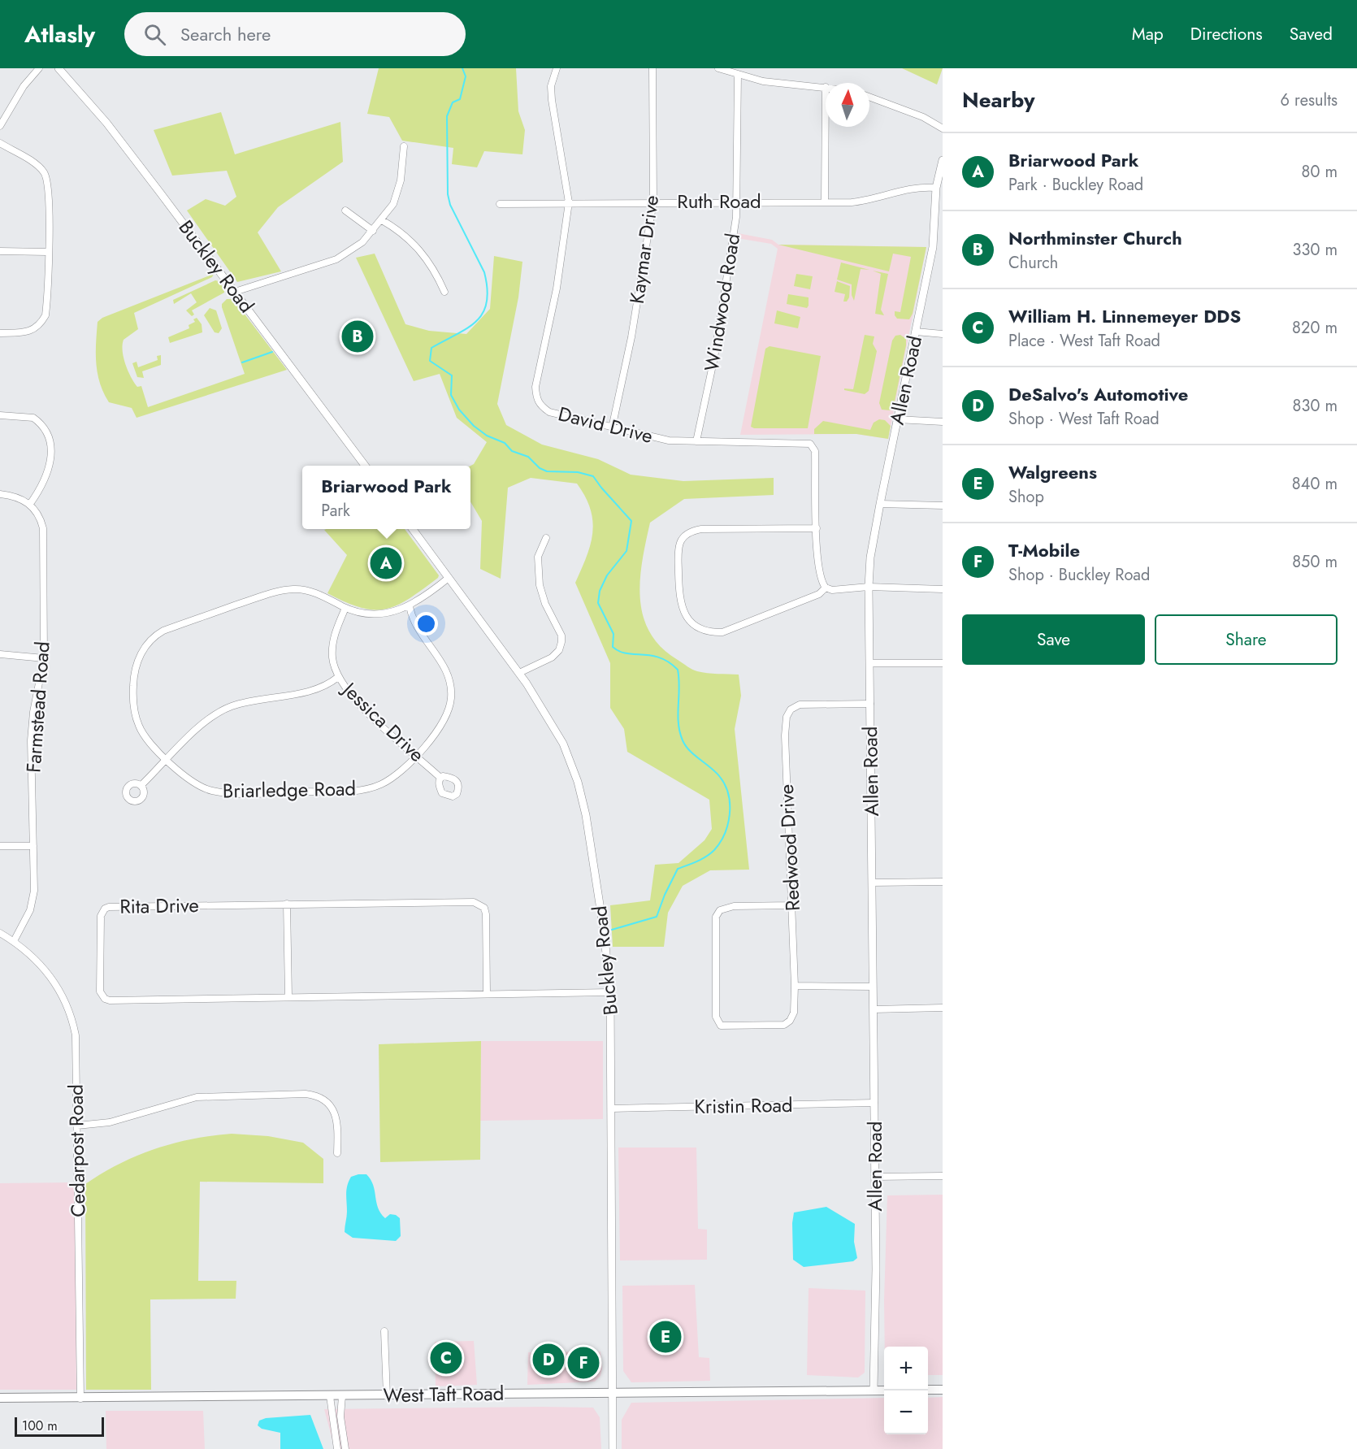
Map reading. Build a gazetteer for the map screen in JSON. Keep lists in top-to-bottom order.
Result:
{
  "streets": {
    "main road": ["West Taft Road"],
    "street": [
      "Ruth Road",
      "Kaymar Drive",
      "Buckley Road",
      "Windwood Road",
      "Allen Road",
      "David Drive",
      "Farmstead Road",
      "Jessica Drive",
      "Briarledge Road",
      "Redwood Drive",
      "Rita Drive",
      "Kristin Road",
      "Cedarpost Road"
    ]
  },
  "crossings": [
    ["Ruth Road", "Kaymar Drive"],
    ["Ruth Road", "Windwood Road"],
    ["Ruth Road", "Allen Road"],
    ["Ruth Road", "David Drive"],
    ["Kaymar Drive", "David Drive"],
    ["Buckley Road", "Briarledge Road"],
    ["Buckley Road", "Rita Drive"],
    ["Buckley Road", "Kristin Road"],
    ["Buckley Road", "West Taft Road"],
    ["Windwood Road", "David Drive"],
    ["Allen Road", "Redwood Drive"],
    ["Allen Road", "Kristin Road"],
    ["Allen Road", "West Taft Road"],
    ["Farmstead Road", "Cedarpost Road"],
    ["Jessica Drive", "Briarledge Road"],
    ["Cedarpost Road", "West Taft Road"]
  ],
  "scale_bar": "100 m",
  "north": "top",
  "page": {
    "header": "Atlasly",
    "search": "Search here",
    "nav": ["Map", "Directions", "Saved"],
    "heading": ["Nearby", "6 results"],
    "list": [
      {
        "mark": "A",
        "name": "Briarwood Park",
        "note": "Park · Buckley Road",
        "value": "80 m"
      },
      {
        "mark": "B",
        "name": "Northminster Church",
        "note": "Church",
        "value": "330 m"
      },
      {
        "mark": "C",
        "name": "William H. Linnemeyer DDS",
        "note": "Place · West Taft Road",
        "value": "820 m"
      },
      {
        "mark": "D",
        "name": "DeSalvo's Automotive",
        "note": "Shop · West Taft Road",
        "value": "830 m"
      },
      {
        "mark": "E",
        "name": "Walgreens",
        "note": "Shop",
        "value": "840 m"
      },
      {
        "mark": "F",
        "name": "T-Mobile",
        "note": "Shop · Buckley Road",
        "value": "850 m"
      }
    ],
    "pins": [
      "B",
      "A",
      "E",
      "C",
      "D",
      "F"
    ],
    "popup": ["Briarwood Park", "Park"],
    "buttons": ["Save", "Share"],
    "map_buttons": ["+", "−"],
    "scale": "100 m"
  }
}
